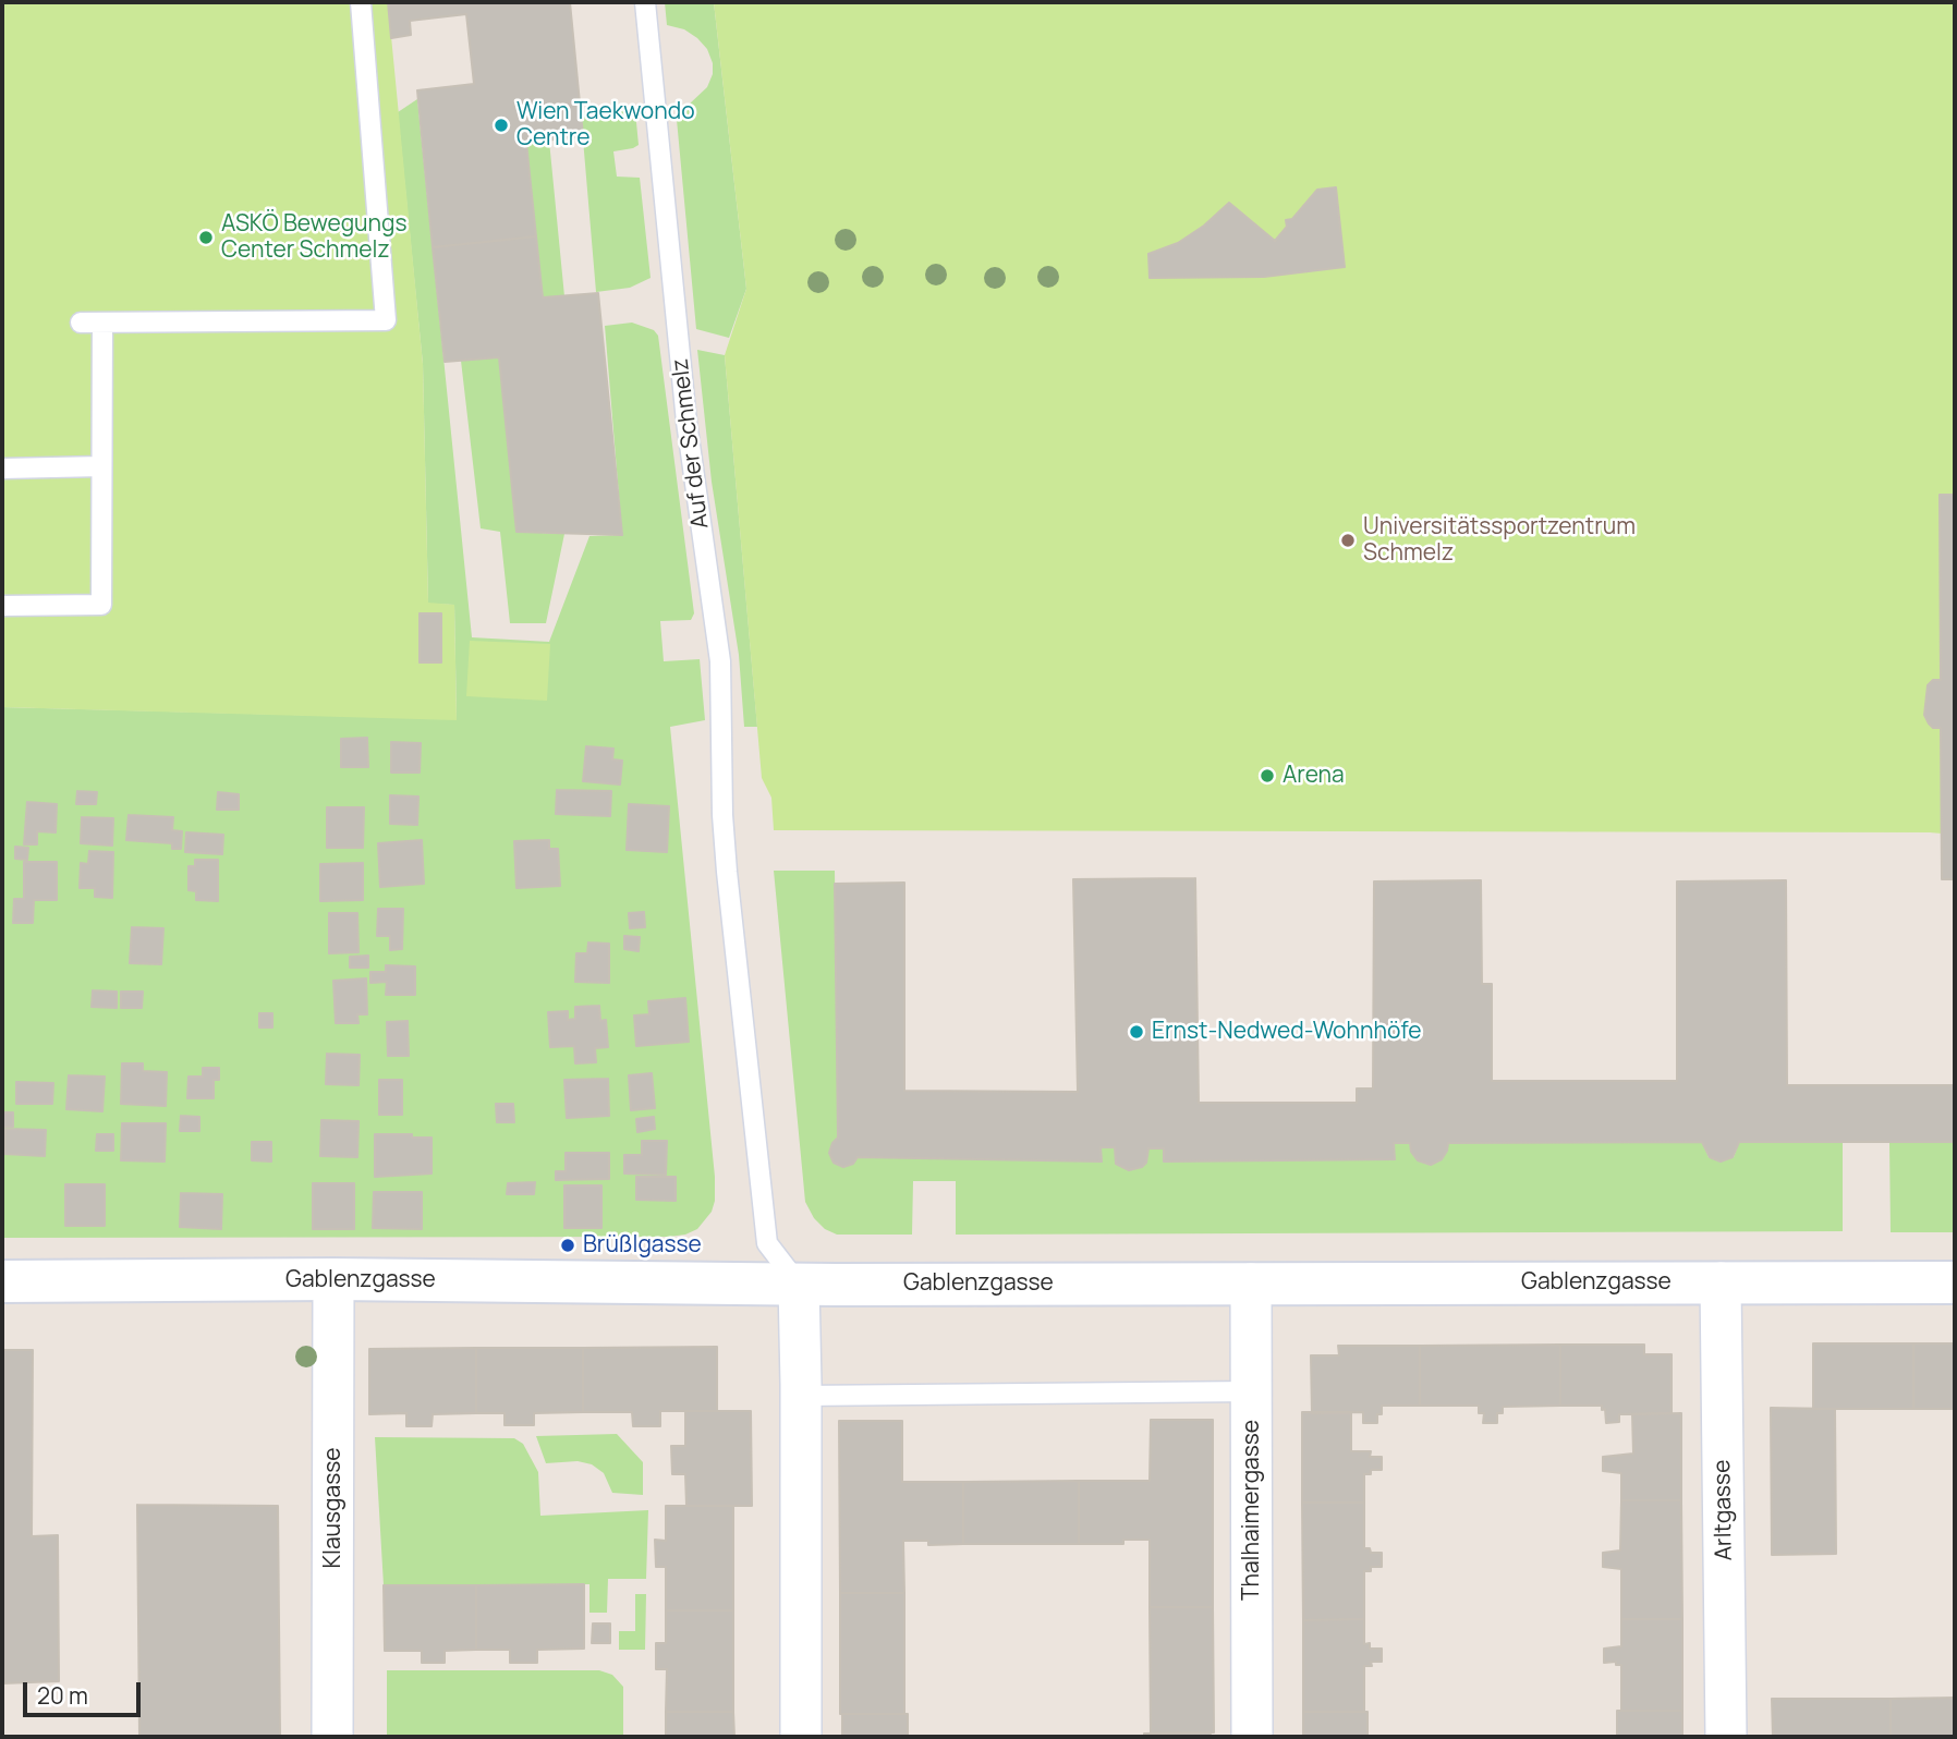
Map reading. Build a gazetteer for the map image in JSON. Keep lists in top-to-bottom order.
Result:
{
  "streets": {
    "main road": ["Gablenzgasse"],
    "street": ["Klausgasse", "Thalhaimergasse", "Arltgasse"],
    "lane": ["Auf der Schmelz"]
  },
  "crossings": [
    ["Auf der Schmelz", "Gablenzgasse"],
    ["Gablenzgasse", "Klausgasse"],
    ["Gablenzgasse", "Thalhaimergasse"],
    ["Gablenzgasse", "Arltgasse"]
  ],
  "places": [
    "Wien Taekwondo Centre",
    "ASKÖ Bewegungs Center Schmelz",
    "Universitätssportzentrum Schmelz",
    "Arena",
    "Ernst-Nedwed-Wohnhöfe",
    "Brüßlgasse"
  ],
  "scale_bar": "20 m"
}
